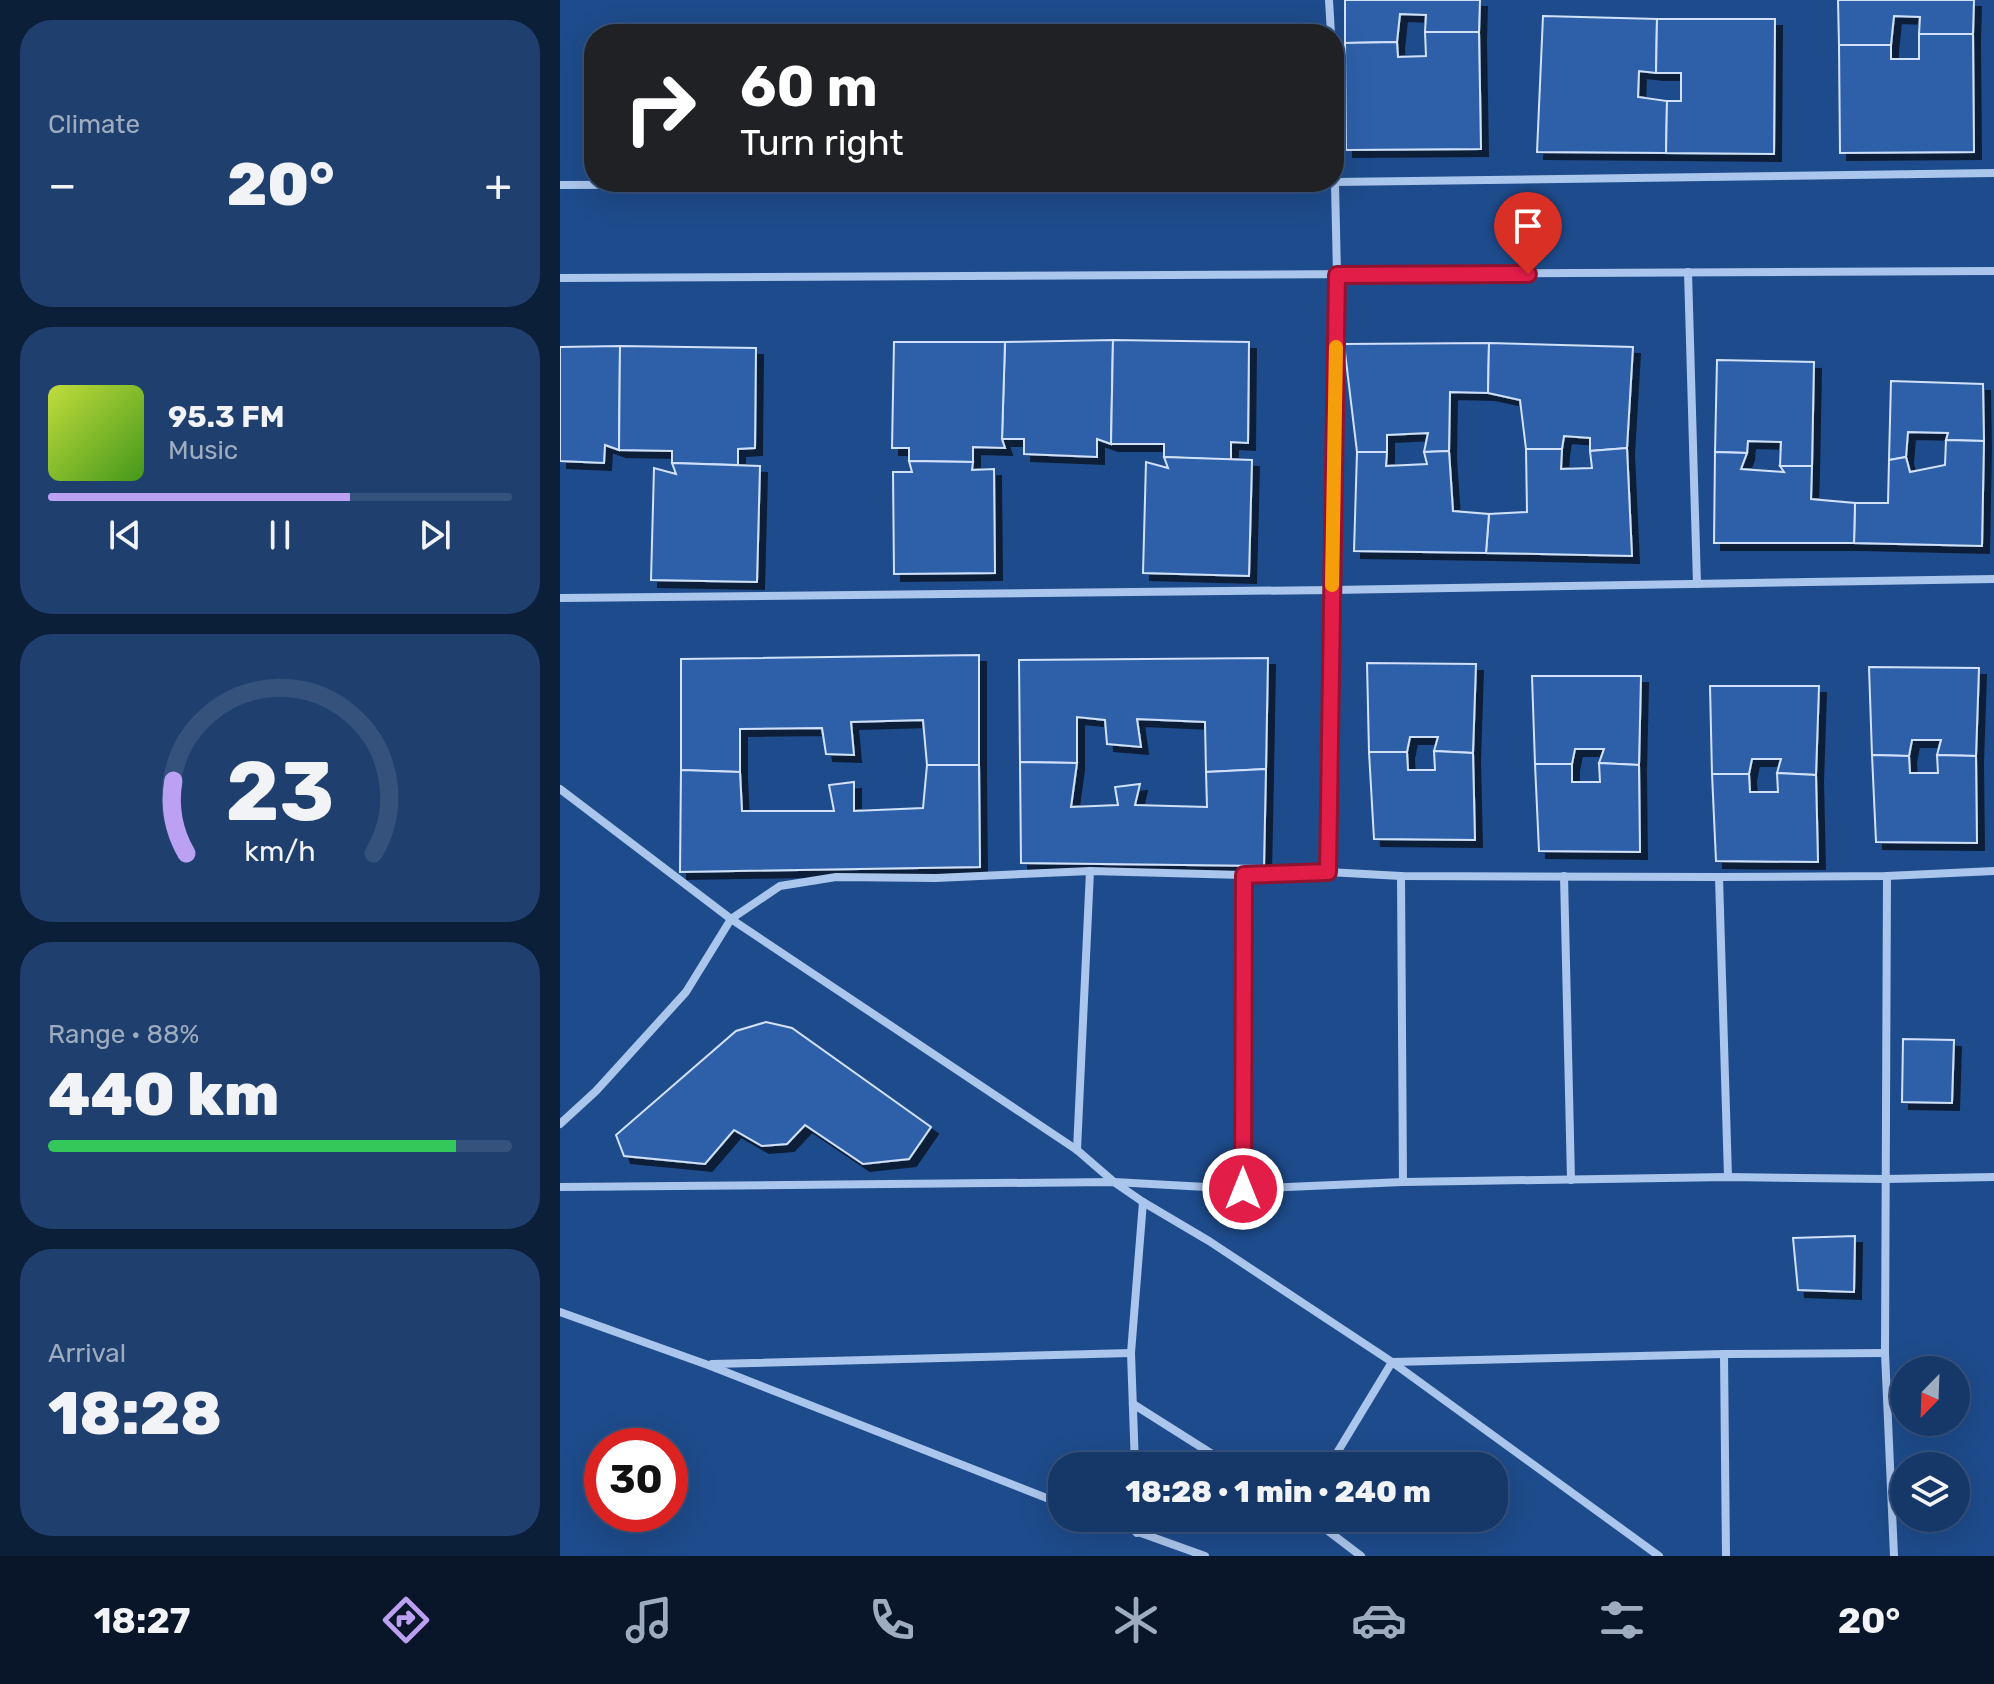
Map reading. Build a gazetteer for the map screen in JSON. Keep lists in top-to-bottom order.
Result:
{
  "north": "bottom left",
  "page": {
    "tile": [
      "Climate",
      ["Range · 88%", "440 km"],
      ["Arrival", "18:28"]
    ],
    "turn": ["60 m", "Turn right"],
    "heat": ["−", "20°", "+"],
    "song": ["95.3 FM", "Music"],
    "limit": "30",
    "trip": "18:28 · 1 min · 240 m",
    "tabs": ["18:27", "20°"],
    "gauge": ["23", "km/h"]
  }
}
